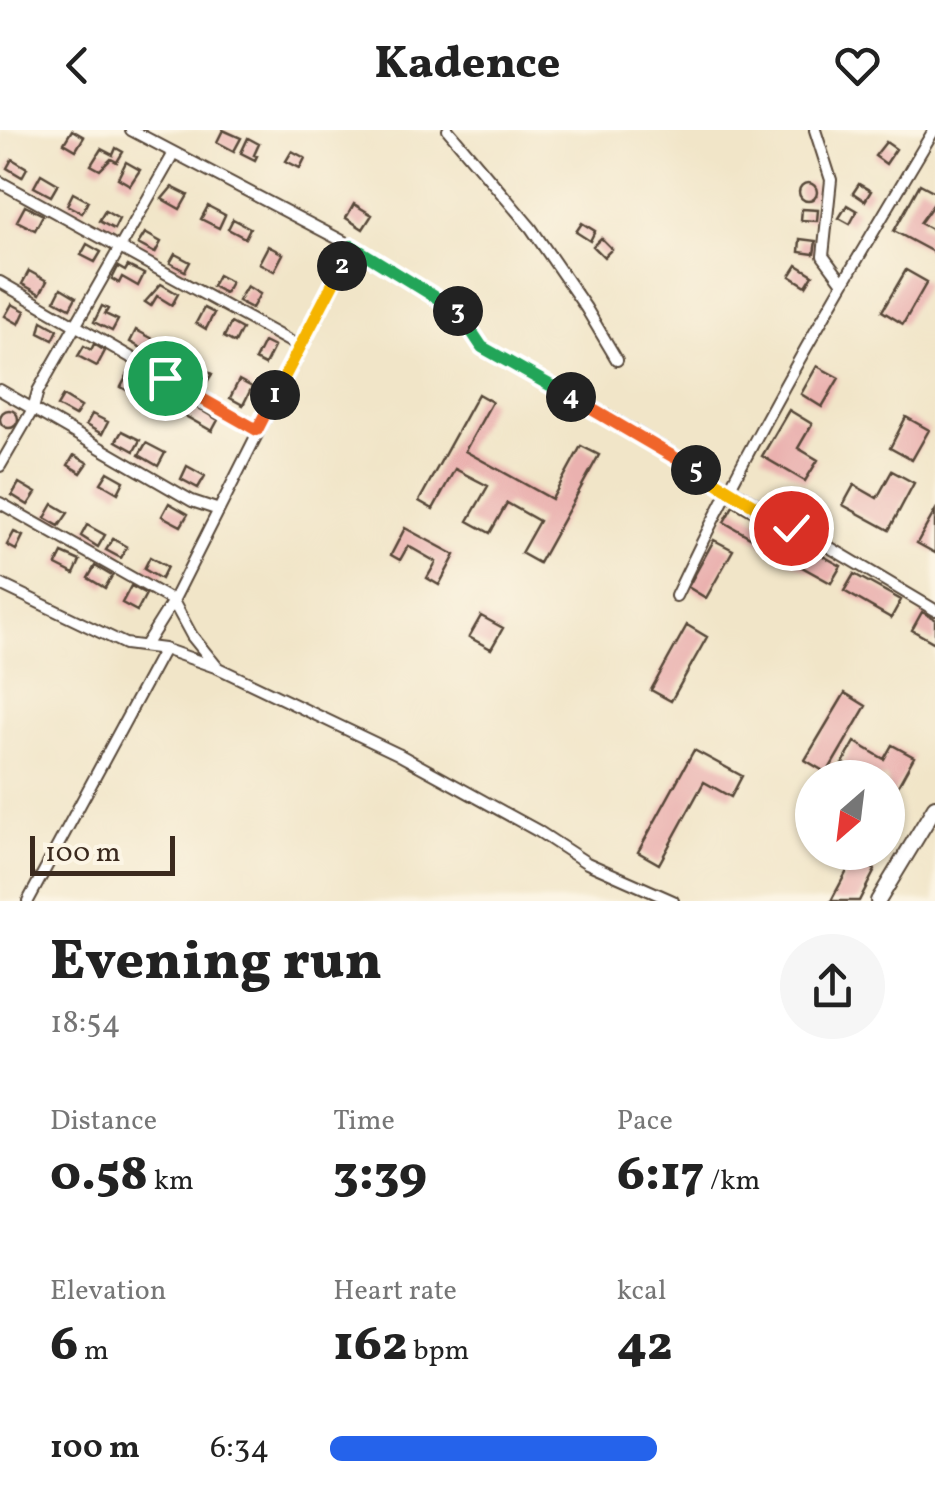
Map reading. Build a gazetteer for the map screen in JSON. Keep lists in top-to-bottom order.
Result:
{
  "scale_bar": "100 m",
  "north": "bottom left",
  "page": {
    "header": "Kadence",
    "pins": [
      "2",
      "3",
      "1",
      "4",
      "5"
    ],
    "scale": "100 m",
    "heading": ["Evening run", "18:54"],
    "stats": [
      ["Distance", "0.58 km"],
      ["Time", "3:39"],
      ["Pace", "6:17 /km"],
      ["Elevation", "6 m"],
      ["Heart rate", "162 bpm"],
      ["kcal", "42"]
    ],
    "list": [
      {
        "name": "100 m",
        "note": "6:34"
      }
    ]
  }
}
